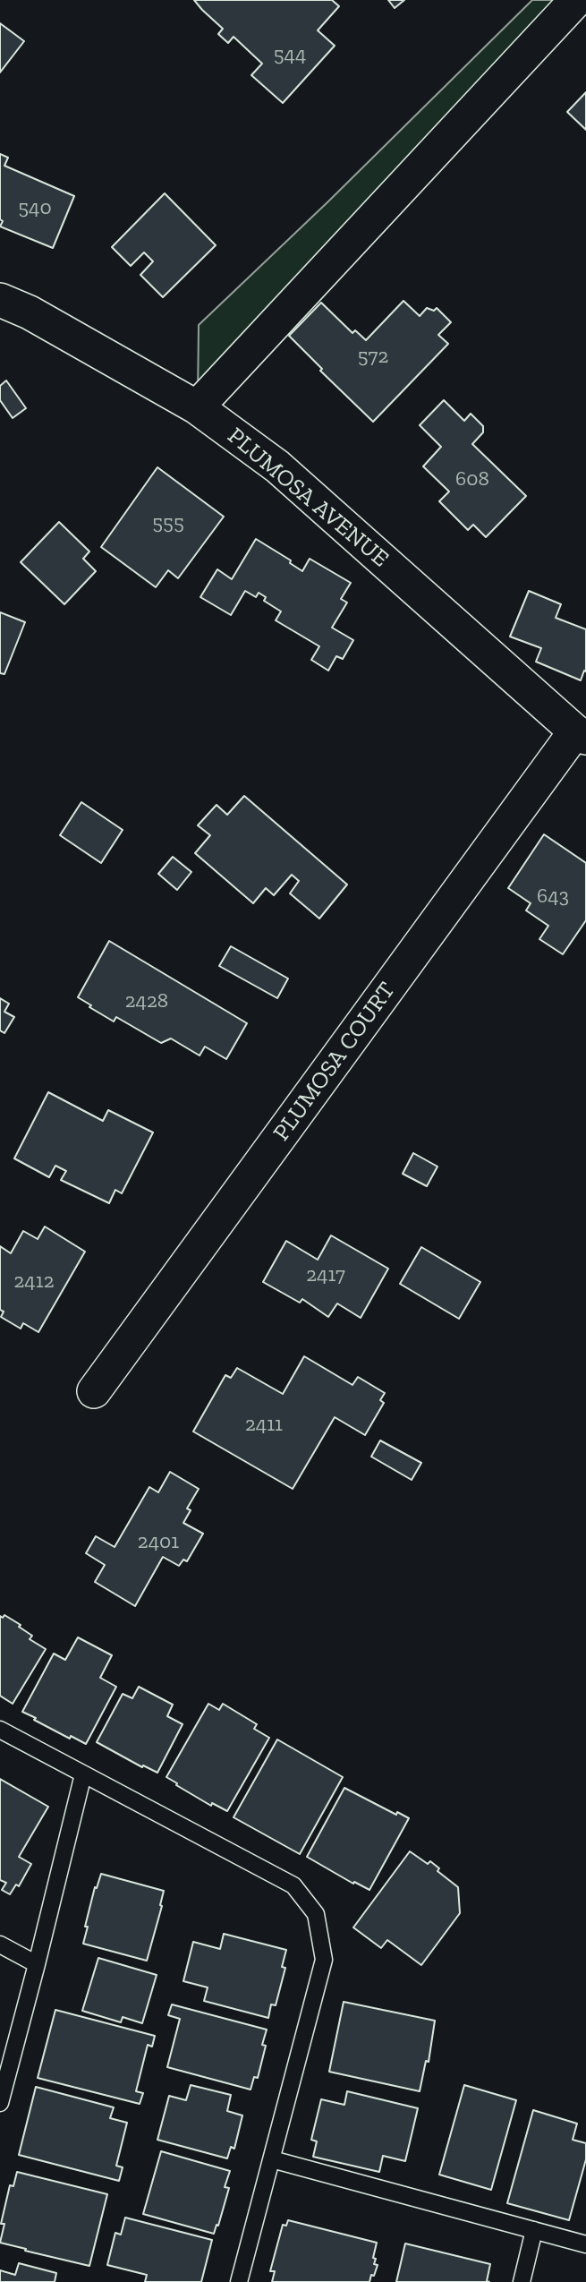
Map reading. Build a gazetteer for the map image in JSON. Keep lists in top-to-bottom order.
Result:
{
  "streets": {
    "street": ["PLUMOSA AVENUE", "PLUMOSA COURT"]
  },
  "crossings": [
    ["PLUMOSA AVENUE", "PLUMOSA COURT"]
  ],
  "house_numbers": [
    "544",
    "540",
    "572",
    "608",
    "555",
    "643",
    "2428",
    "2417",
    "2412",
    "2411",
    "2401"
  ]
}
